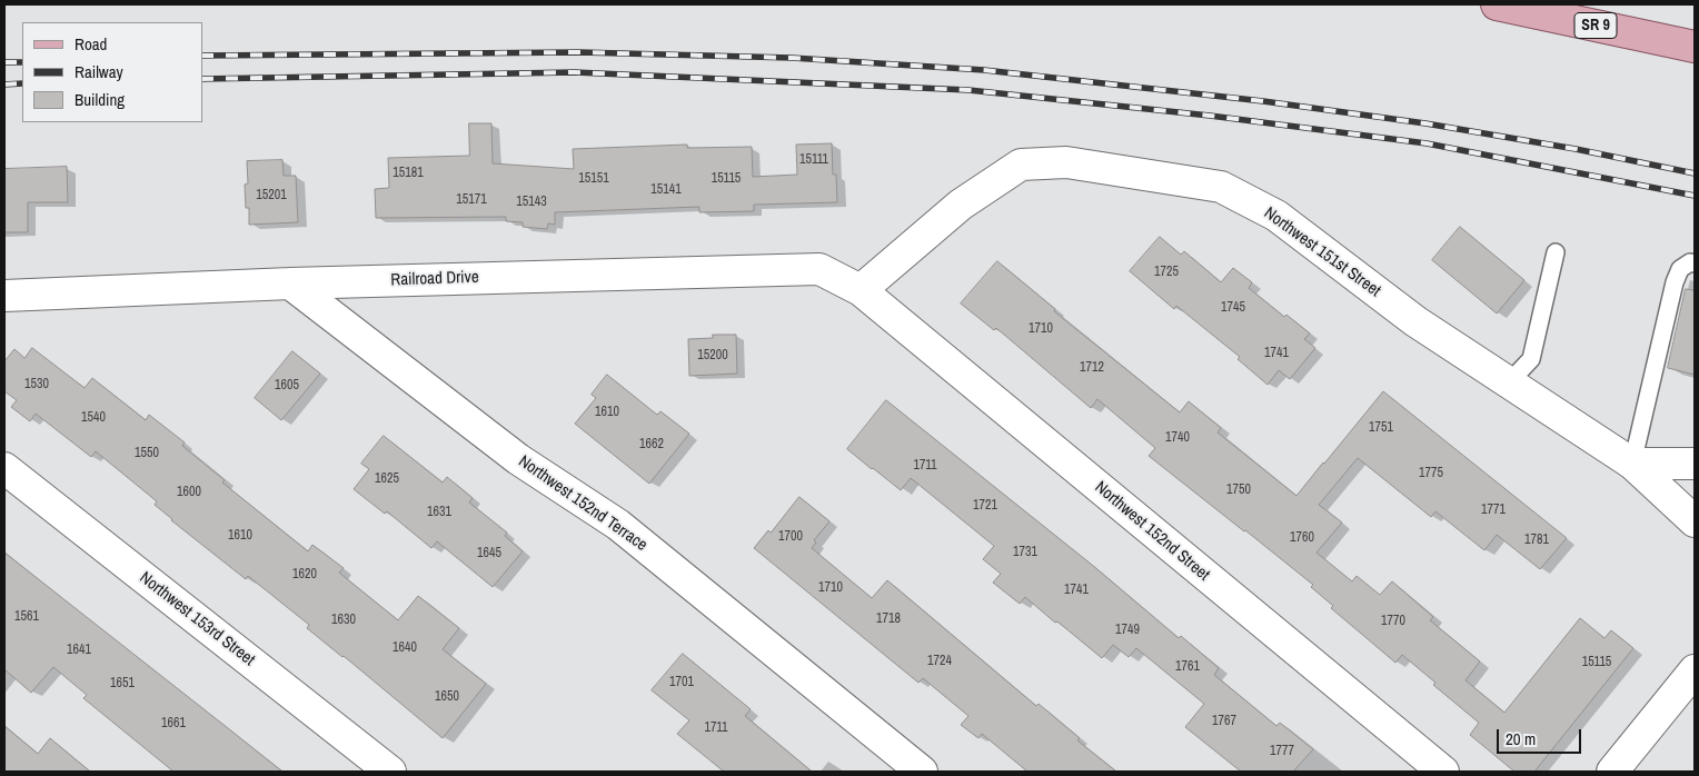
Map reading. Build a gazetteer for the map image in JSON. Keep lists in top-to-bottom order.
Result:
{
  "streets": {
    "main road": ["SR 9"],
    "street": [
      "Northwest 151st Street",
      "Railroad Drive",
      "Northwest 152nd Terrace",
      "Northwest 152nd Street",
      "Northwest 153rd Street"
    ]
  },
  "crossings": [
    ["Northwest 151st Street", "Railroad Drive"],
    ["Northwest 151st Street", "Northwest 152nd Street"],
    ["Railroad Drive", "Northwest 152nd Terrace"],
    ["Railroad Drive", "Northwest 152nd Street"]
  ],
  "house_numbers": [
    "15111",
    "15181",
    "15151",
    "15115",
    "15141",
    "15201",
    "15171",
    "15143",
    "1725",
    "1745",
    "1710",
    "1741",
    "15200",
    "1712",
    "1530",
    "1605",
    "1610",
    "1540",
    "1751",
    "1740",
    "1662",
    "1550",
    "1711",
    "1775",
    "1625",
    "1750",
    "1600",
    "1721",
    "1771",
    "1631",
    "1610",
    "1700",
    "1760",
    "1781",
    "1731",
    "1645",
    "1620",
    "1710",
    "1741",
    "1561",
    "1718",
    "1630",
    "1770",
    "1749",
    "1640",
    "1641",
    "1724",
    "15115",
    "1761",
    "1701",
    "1651",
    "1650",
    "1767",
    "1661",
    "1711",
    "1777"
  ],
  "legend": ["Road", "Railway", "Building"],
  "scale_bar": "20 m"
}
